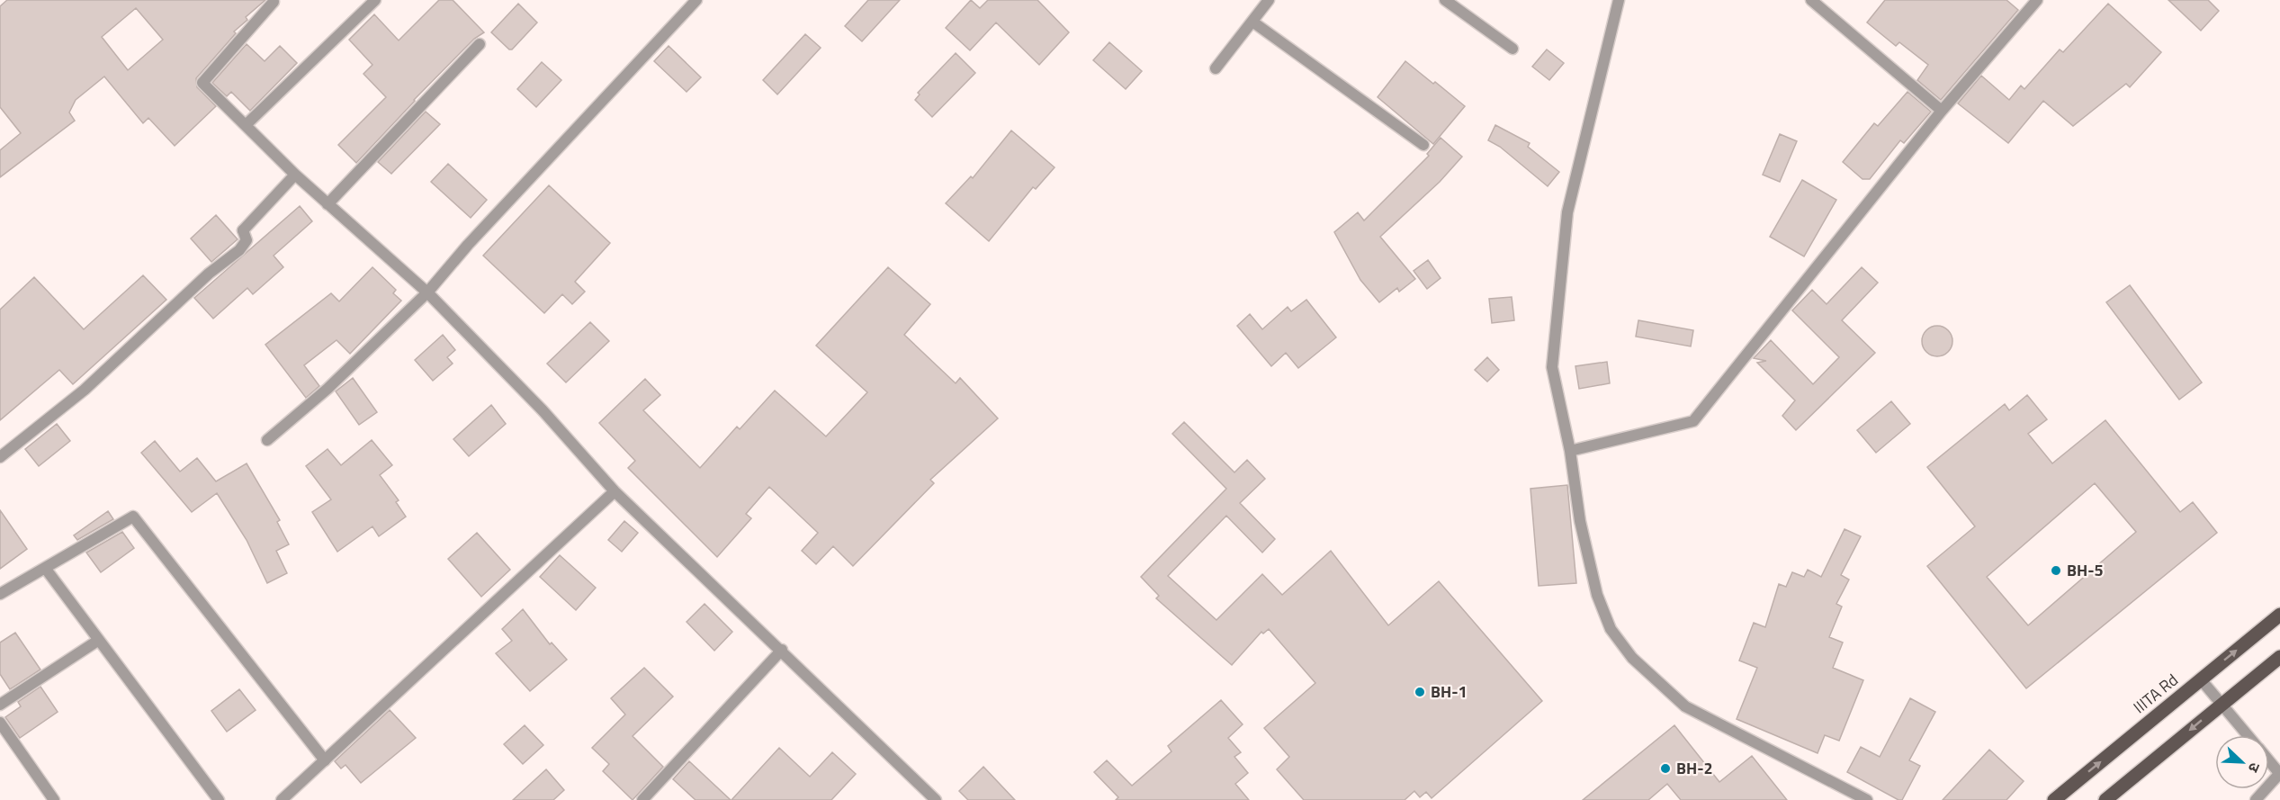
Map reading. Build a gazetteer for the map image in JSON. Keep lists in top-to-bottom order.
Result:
{
  "streets": {
    "main road": ["IIITA Rd"]
  },
  "places": ["BH-5", "BH-1", "BH-2"],
  "north": "bottom right"
}
